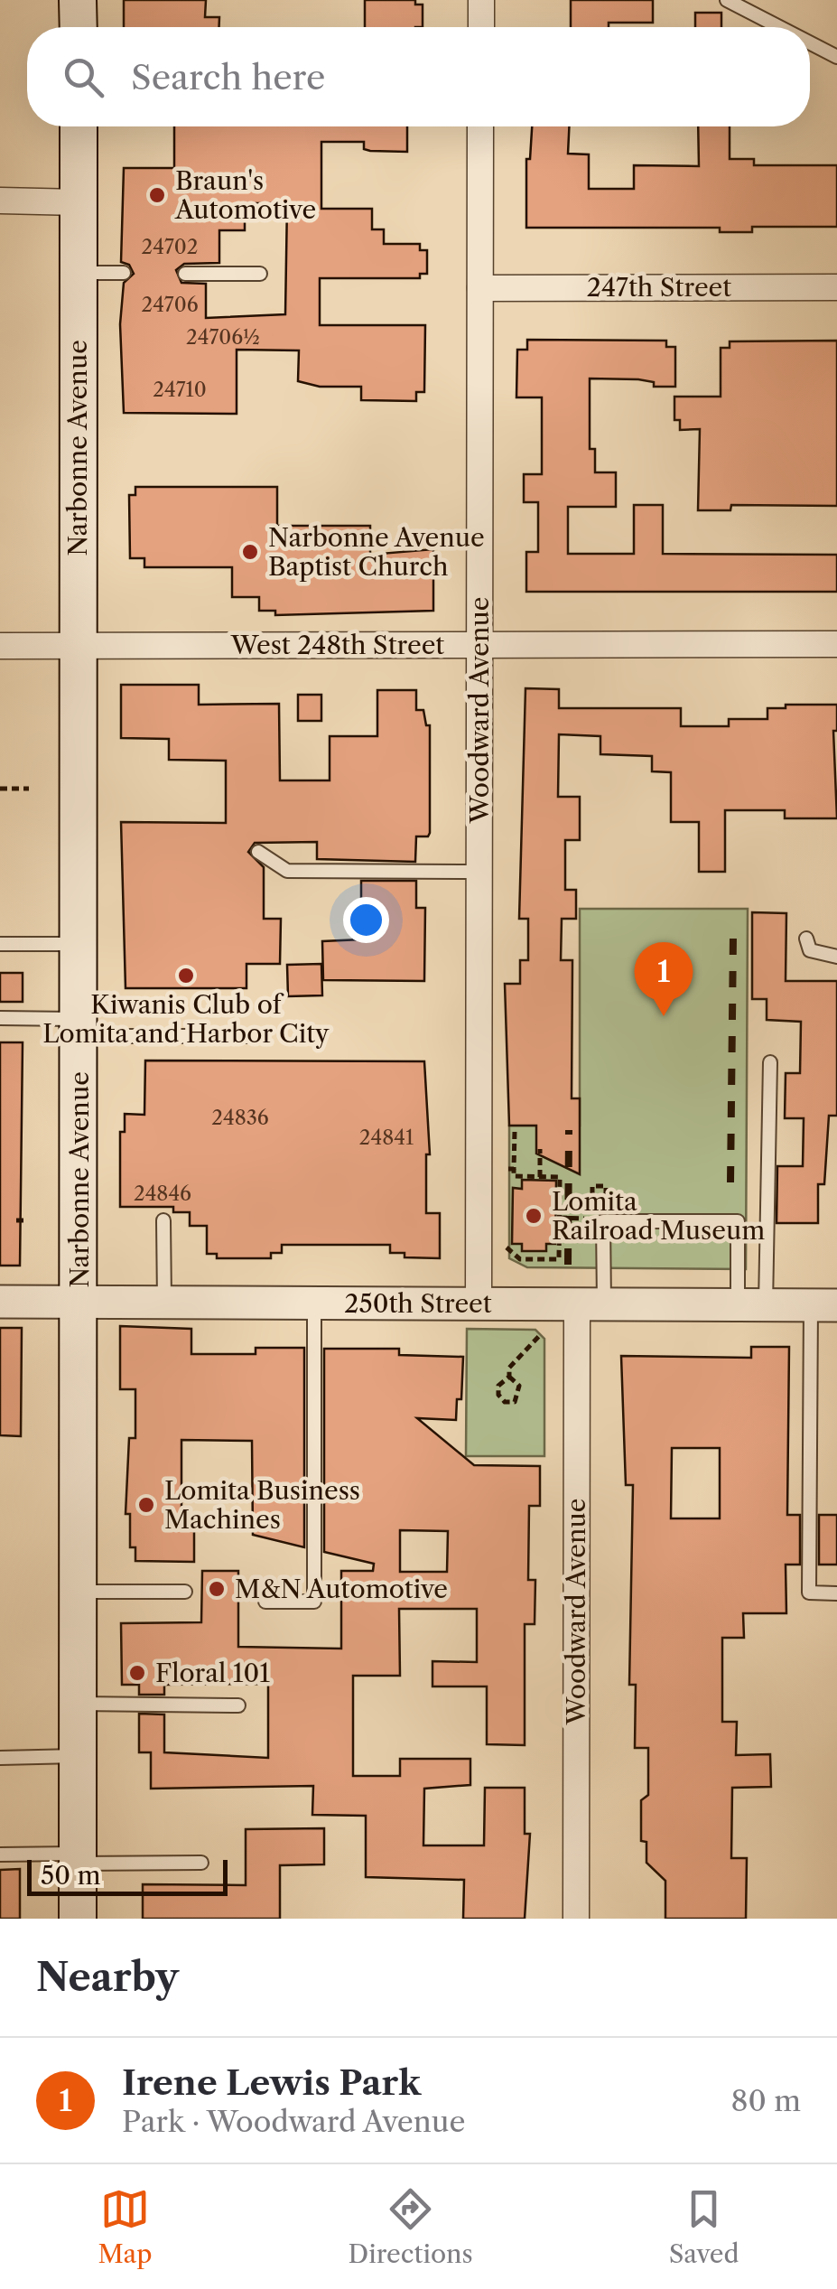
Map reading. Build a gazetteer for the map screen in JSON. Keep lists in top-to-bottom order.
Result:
{
  "streets": {
    "main road": ["Narbonne Avenue"],
    "street": [
      "247th Street",
      "West 248th Street",
      "Woodward Avenue",
      "250th Street"
    ]
  },
  "crossings": [
    ["247th Street", "Woodward Avenue"],
    ["Narbonne Avenue", "West 248th Street"],
    ["Narbonne Avenue", "250th Street"],
    ["West 248th Street", "Woodward Avenue"],
    ["Woodward Avenue", "250th Street"]
  ],
  "places": [
    "Braun's Automotive",
    "Narbonne Avenue Baptist Church",
    "Kiwanis Club of Lomita and Harbor City",
    "Lomita Railroad Museum",
    "Lomita Business Machines",
    "M&N Automotive",
    "Floral 101"
  ],
  "house_numbers": [
    "24702",
    "24706",
    "24706½",
    "24710",
    "24836",
    "24841",
    "24846"
  ],
  "scale_bar": "50 m",
  "page": {
    "search": "Search here",
    "pins": "1",
    "scale": "50 m",
    "heading": "Nearby",
    "list": [
      {
        "mark": "1",
        "name": "Irene Lewis Park",
        "note": "Park · Woodward Avenue",
        "value": "80 m"
      }
    ],
    "nav": ["Map", "Directions", "Saved"]
  }
}
